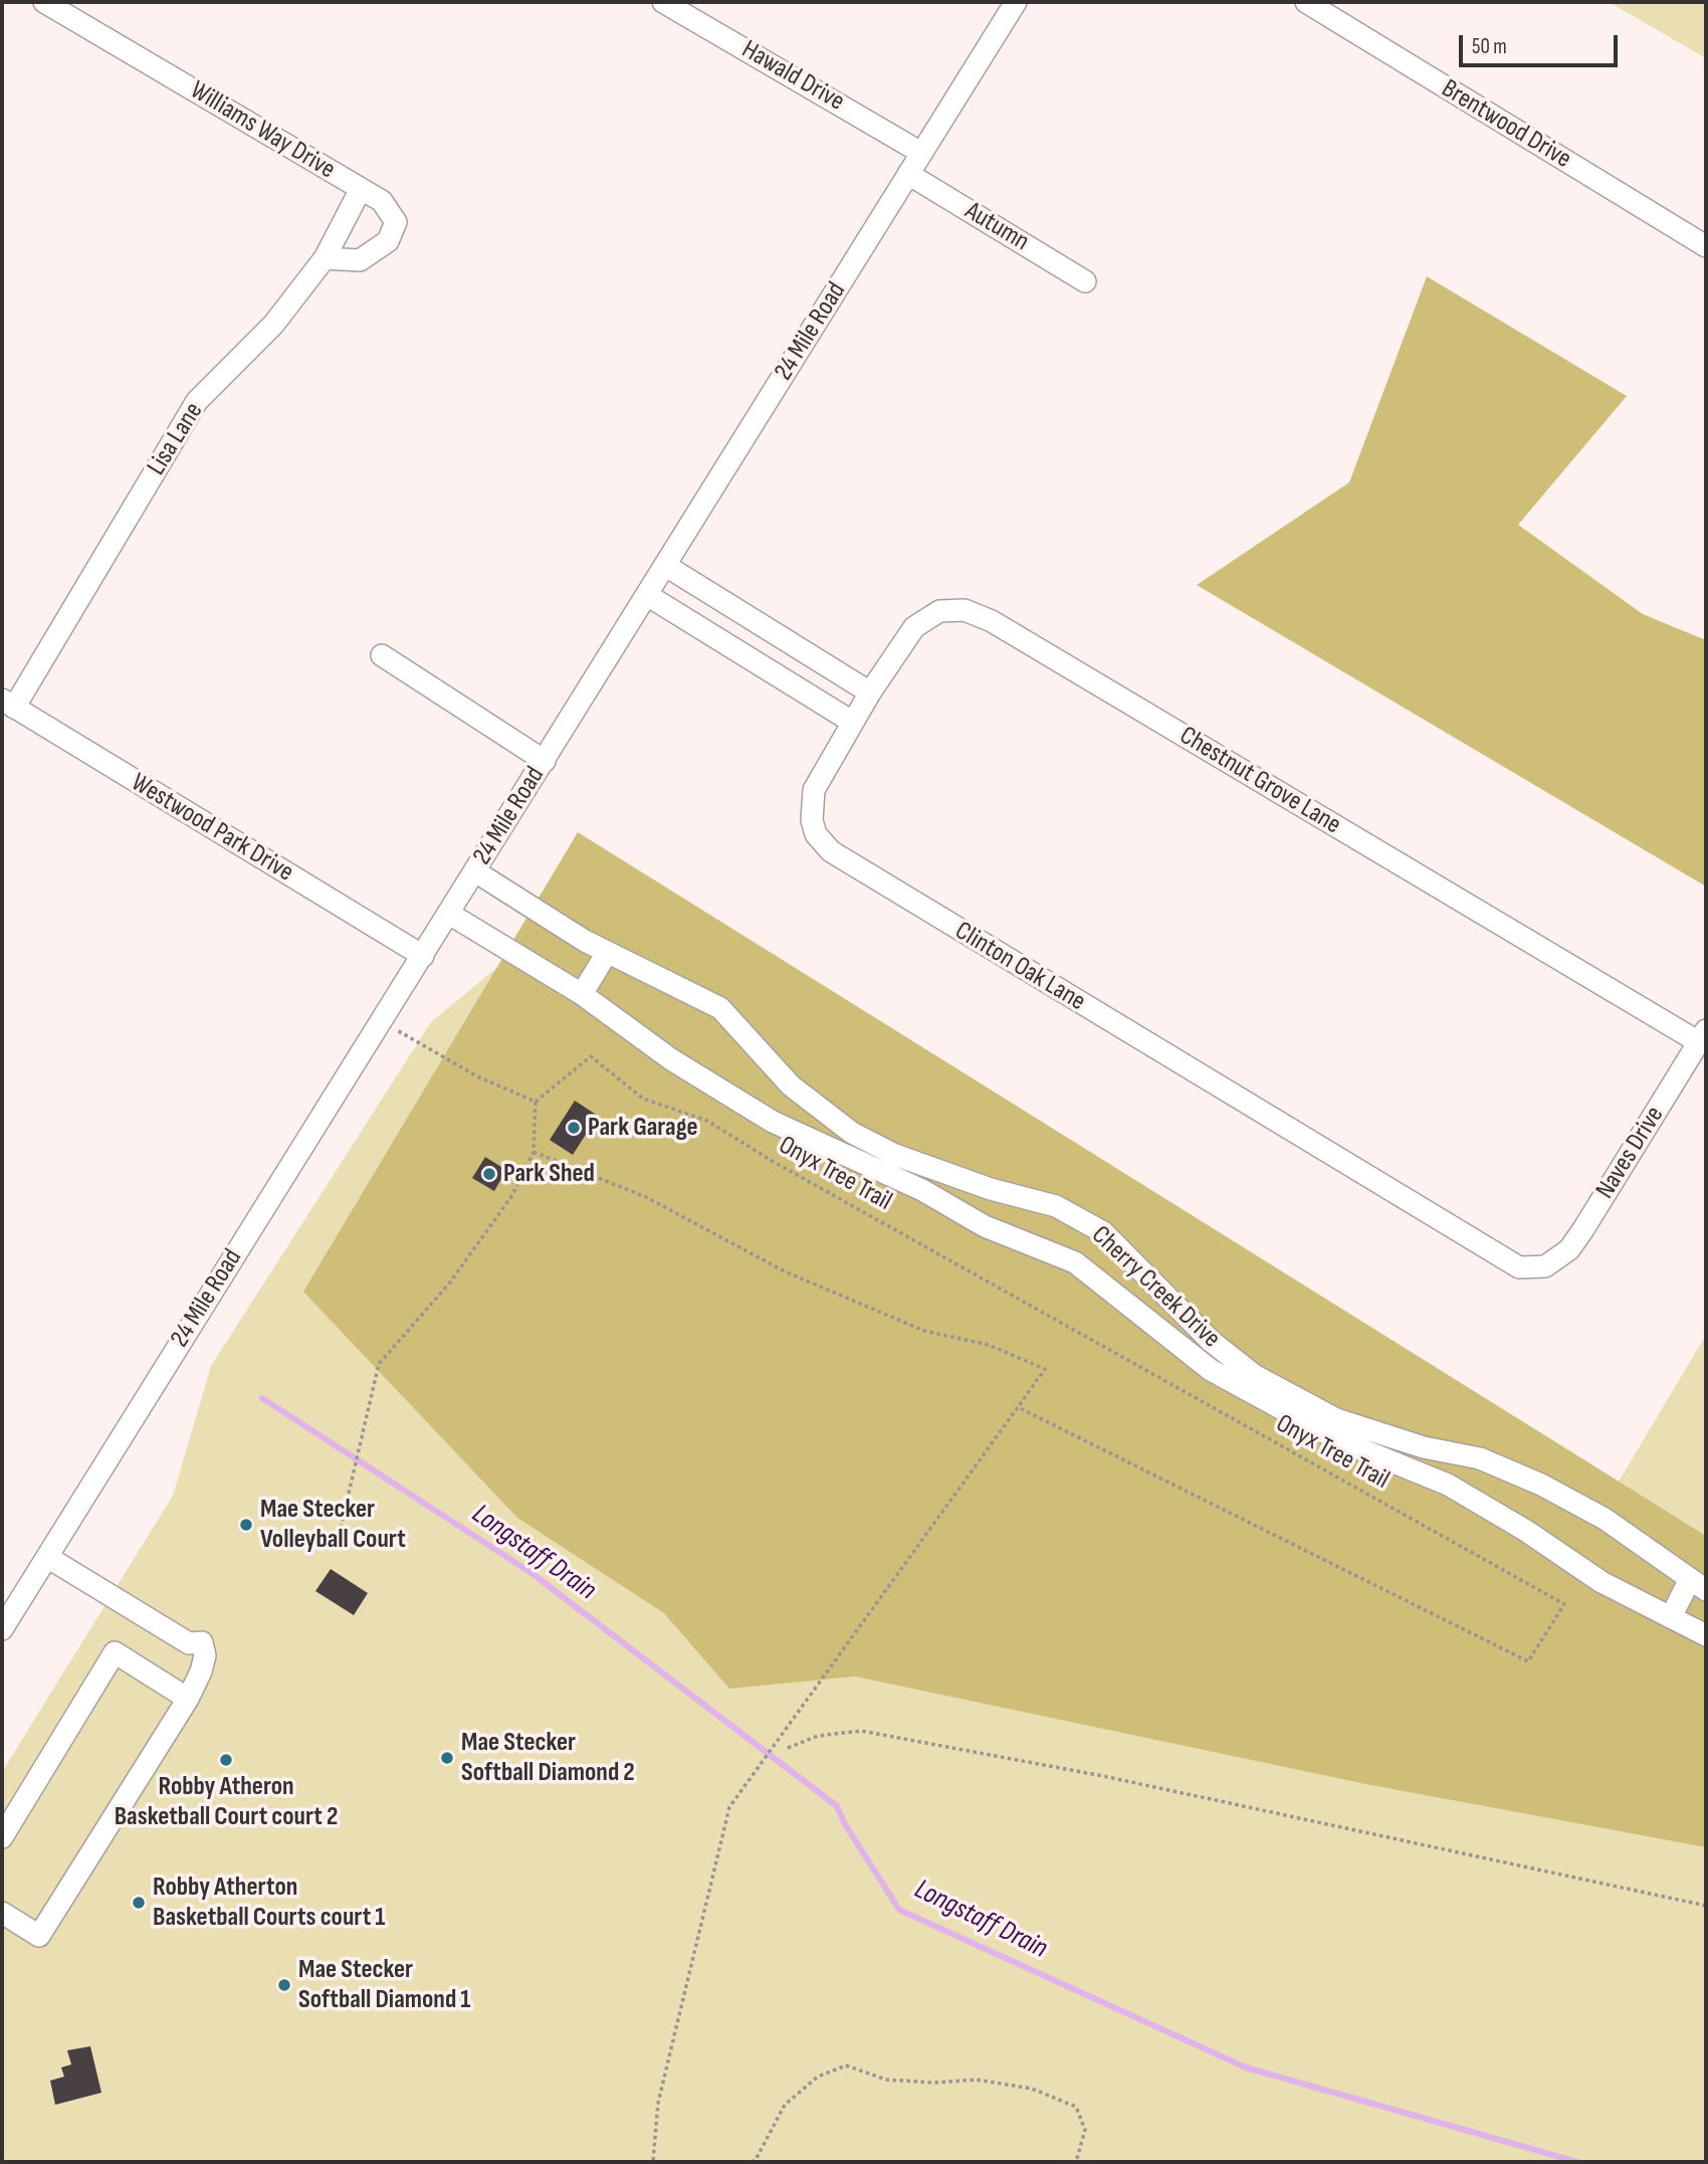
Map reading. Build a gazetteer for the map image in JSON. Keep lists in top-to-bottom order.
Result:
{
  "streets": {
    "street": [
      "Hawald Drive",
      "Brentwood Drive",
      "Williams Way Drive",
      "Autumn",
      "24 Mile Road",
      "Lisa Lane",
      "Chestnut Grove Lane",
      "Westwood Park Drive",
      "Clinton Oak Lane",
      "Naves Drive",
      "Cherry Creek Drive"
    ],
    "path": ["Onyx Tree Trail"]
  },
  "crossings": [
    ["Hawald Drive", "24 Mile Road"],
    ["Williams Way Drive", "Lisa Lane"],
    ["Autumn", "24 Mile Road"],
    ["24 Mile Road", "Westwood Park Drive"],
    ["24 Mile Road", "Cherry Creek Drive"],
    ["Lisa Lane", "Westwood Park Drive"],
    ["Chestnut Grove Lane", "Clinton Oak Lane"],
    ["Chestnut Grove Lane", "Naves Drive"],
    ["Clinton Oak Lane", "Naves Drive"]
  ],
  "water": ["Longstaff Drain"],
  "places": [
    "Park Garage",
    "Park Shed",
    "Mae Stecker Volleyball Court",
    "Mae Stecker Softball Diamond 2",
    "Robby Atheron Basketball Court court 2",
    "Robby Atherton Basketball Courts court 1",
    "Mae Stecker Softball Diamond 1"
  ],
  "scale_bar": "50 m"
}
